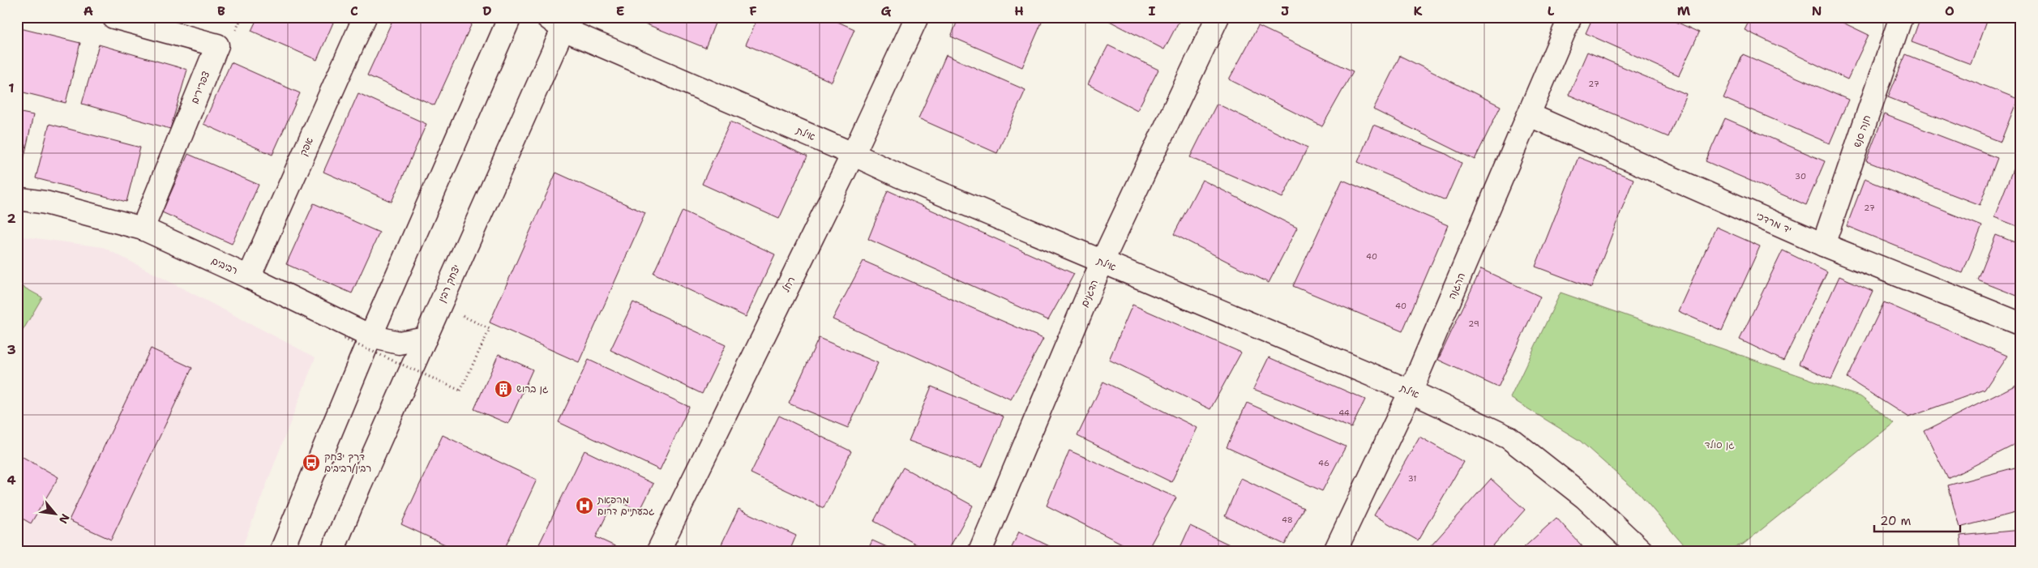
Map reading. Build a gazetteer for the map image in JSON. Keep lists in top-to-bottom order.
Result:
{
  "streets": {
    "street": [
      "צפרירים",
      "חנה סנש",
      "אילת",
      "אפק",
      "יד מרדכי",
      "רביבים",
      "יצחק רבין",
      "רחל",
      "ההגנה",
      "הדגנים"
    ]
  },
  "crossings": [
    ["צפרירים", "רביבים"],
    ["חנה סנש", "יד מרדכי"],
    ["אילת", "יצחק רבין"],
    ["אילת", "רחל"],
    ["אילת", "ההגנה"],
    ["אילת", "הדגנים"],
    ["אפק", "רביבים"],
    ["יד מרדכי", "ההגנה"],
    ["רביבים", "יצחק רבין"]
  ],
  "parks": ["גן סולד"],
  "places": {
    "building": ["גן ברוש"],
    "bus stop": ["דרך יצחק רבין/רביבים"],
    "hospital": ["מרפאת גבעתיים דרום"]
  },
  "house_numbers": [
    "27",
    "30",
    "27",
    "40",
    "40",
    "29",
    "44",
    "46",
    "31",
    "48"
  ],
  "scale_bar": "20 m",
  "north": "bottom right",
  "grid": {
    "columns": [
      "A",
      "B",
      "C",
      "D",
      "E",
      "F",
      "G",
      "H",
      "I",
      "J",
      "K",
      "L",
      "M",
      "N",
      "O"
    ],
    "rows": [
      "1",
      "2",
      "3",
      "4"
    ]
  }
}
